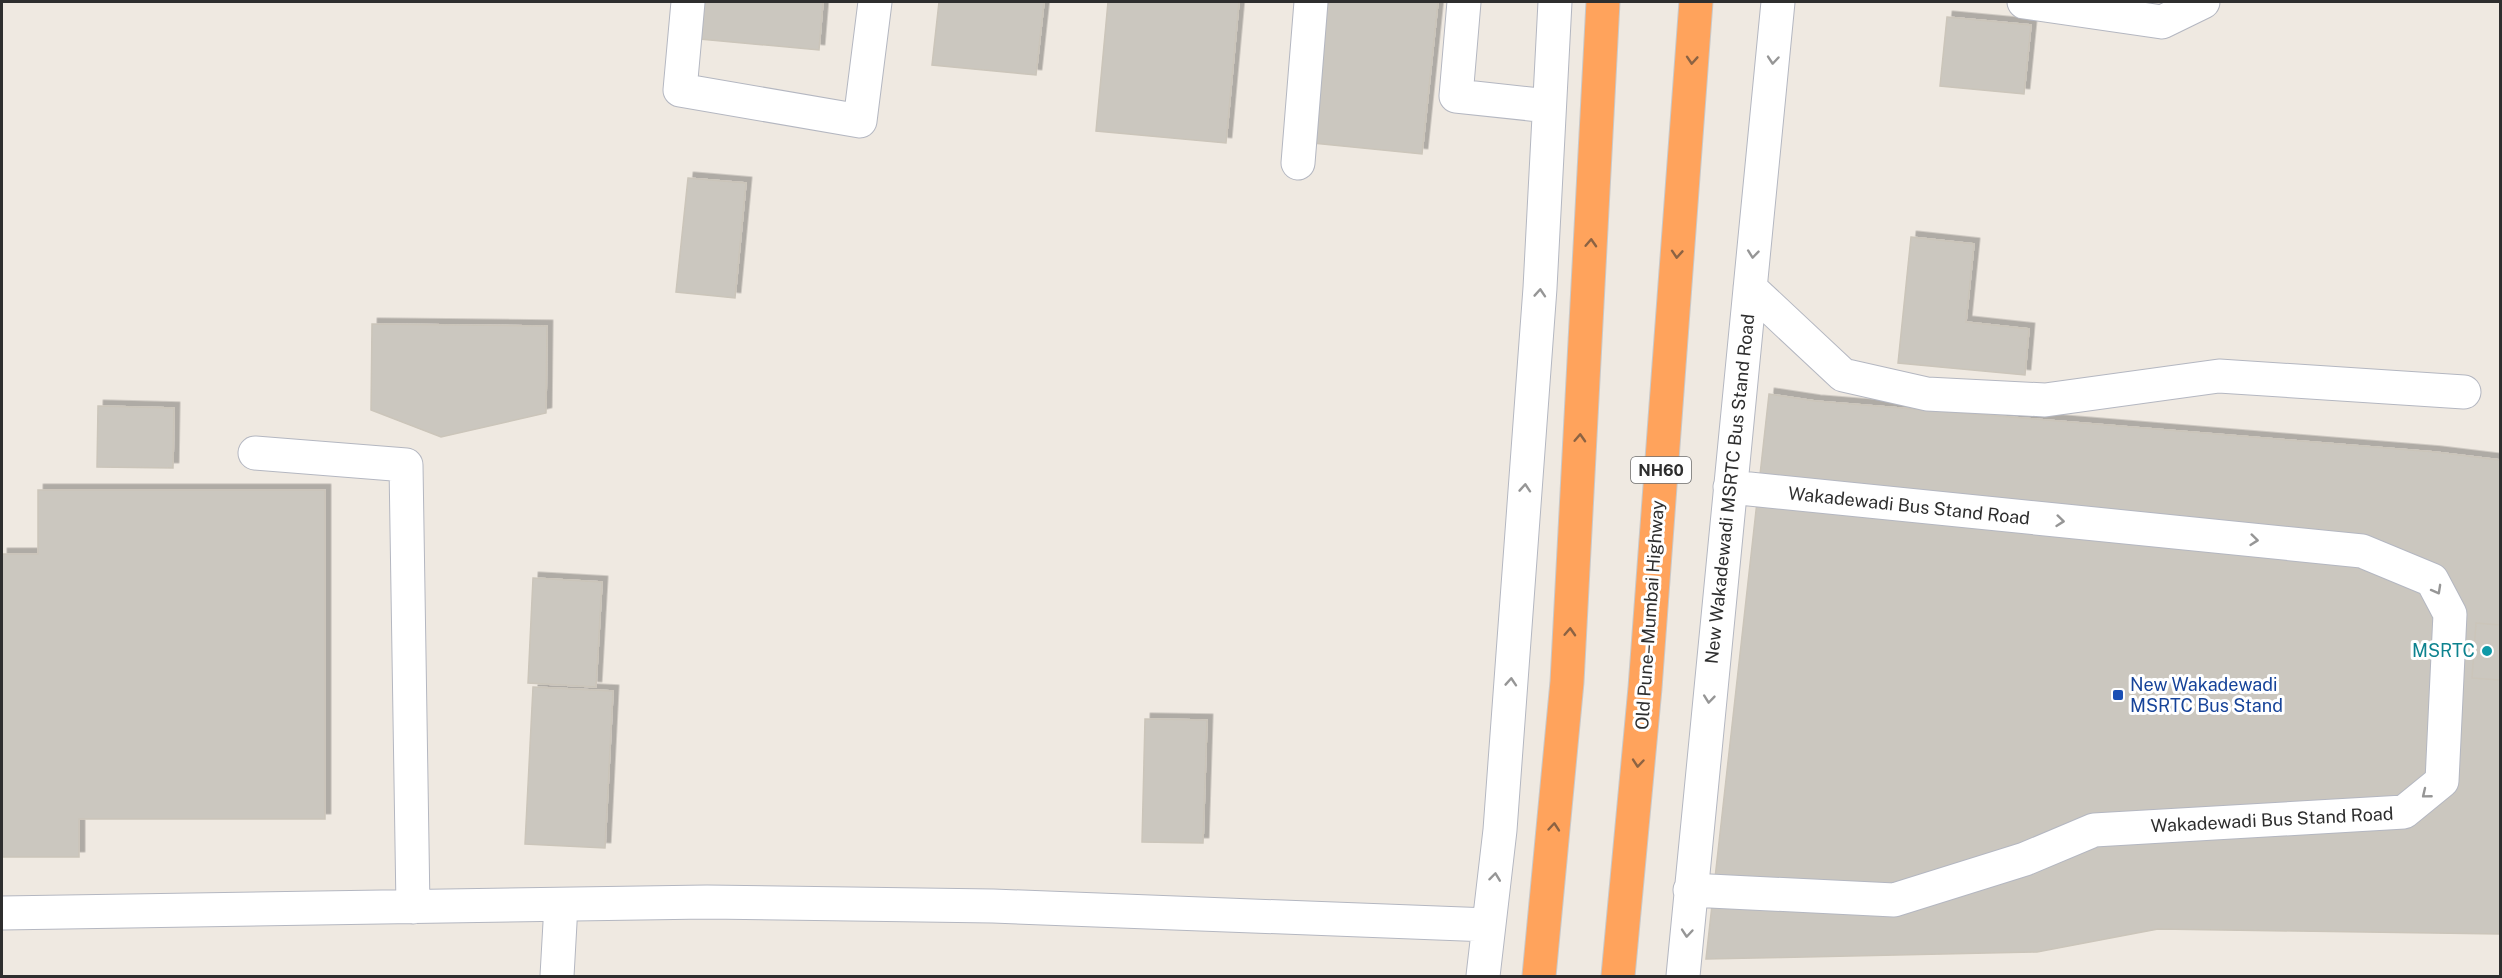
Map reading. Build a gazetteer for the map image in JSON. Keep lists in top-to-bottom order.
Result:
{
  "streets": {
    "highway": ["NH60", "Old Pune–Mumbai Highway"],
    "street": ["New Wakadewadi MSRTC Bus Stand Road", "Wakadewadi Bus Stand Road"]
  },
  "crossings": [
    ["New Wakadewadi MSRTC Bus Stand Road", "Wakadewadi Bus Stand Road"]
  ],
  "places": {
    "other": ["MSRTC"],
    "transit": ["New Wakadewadi MSRTC Bus Stand"]
  }
}
